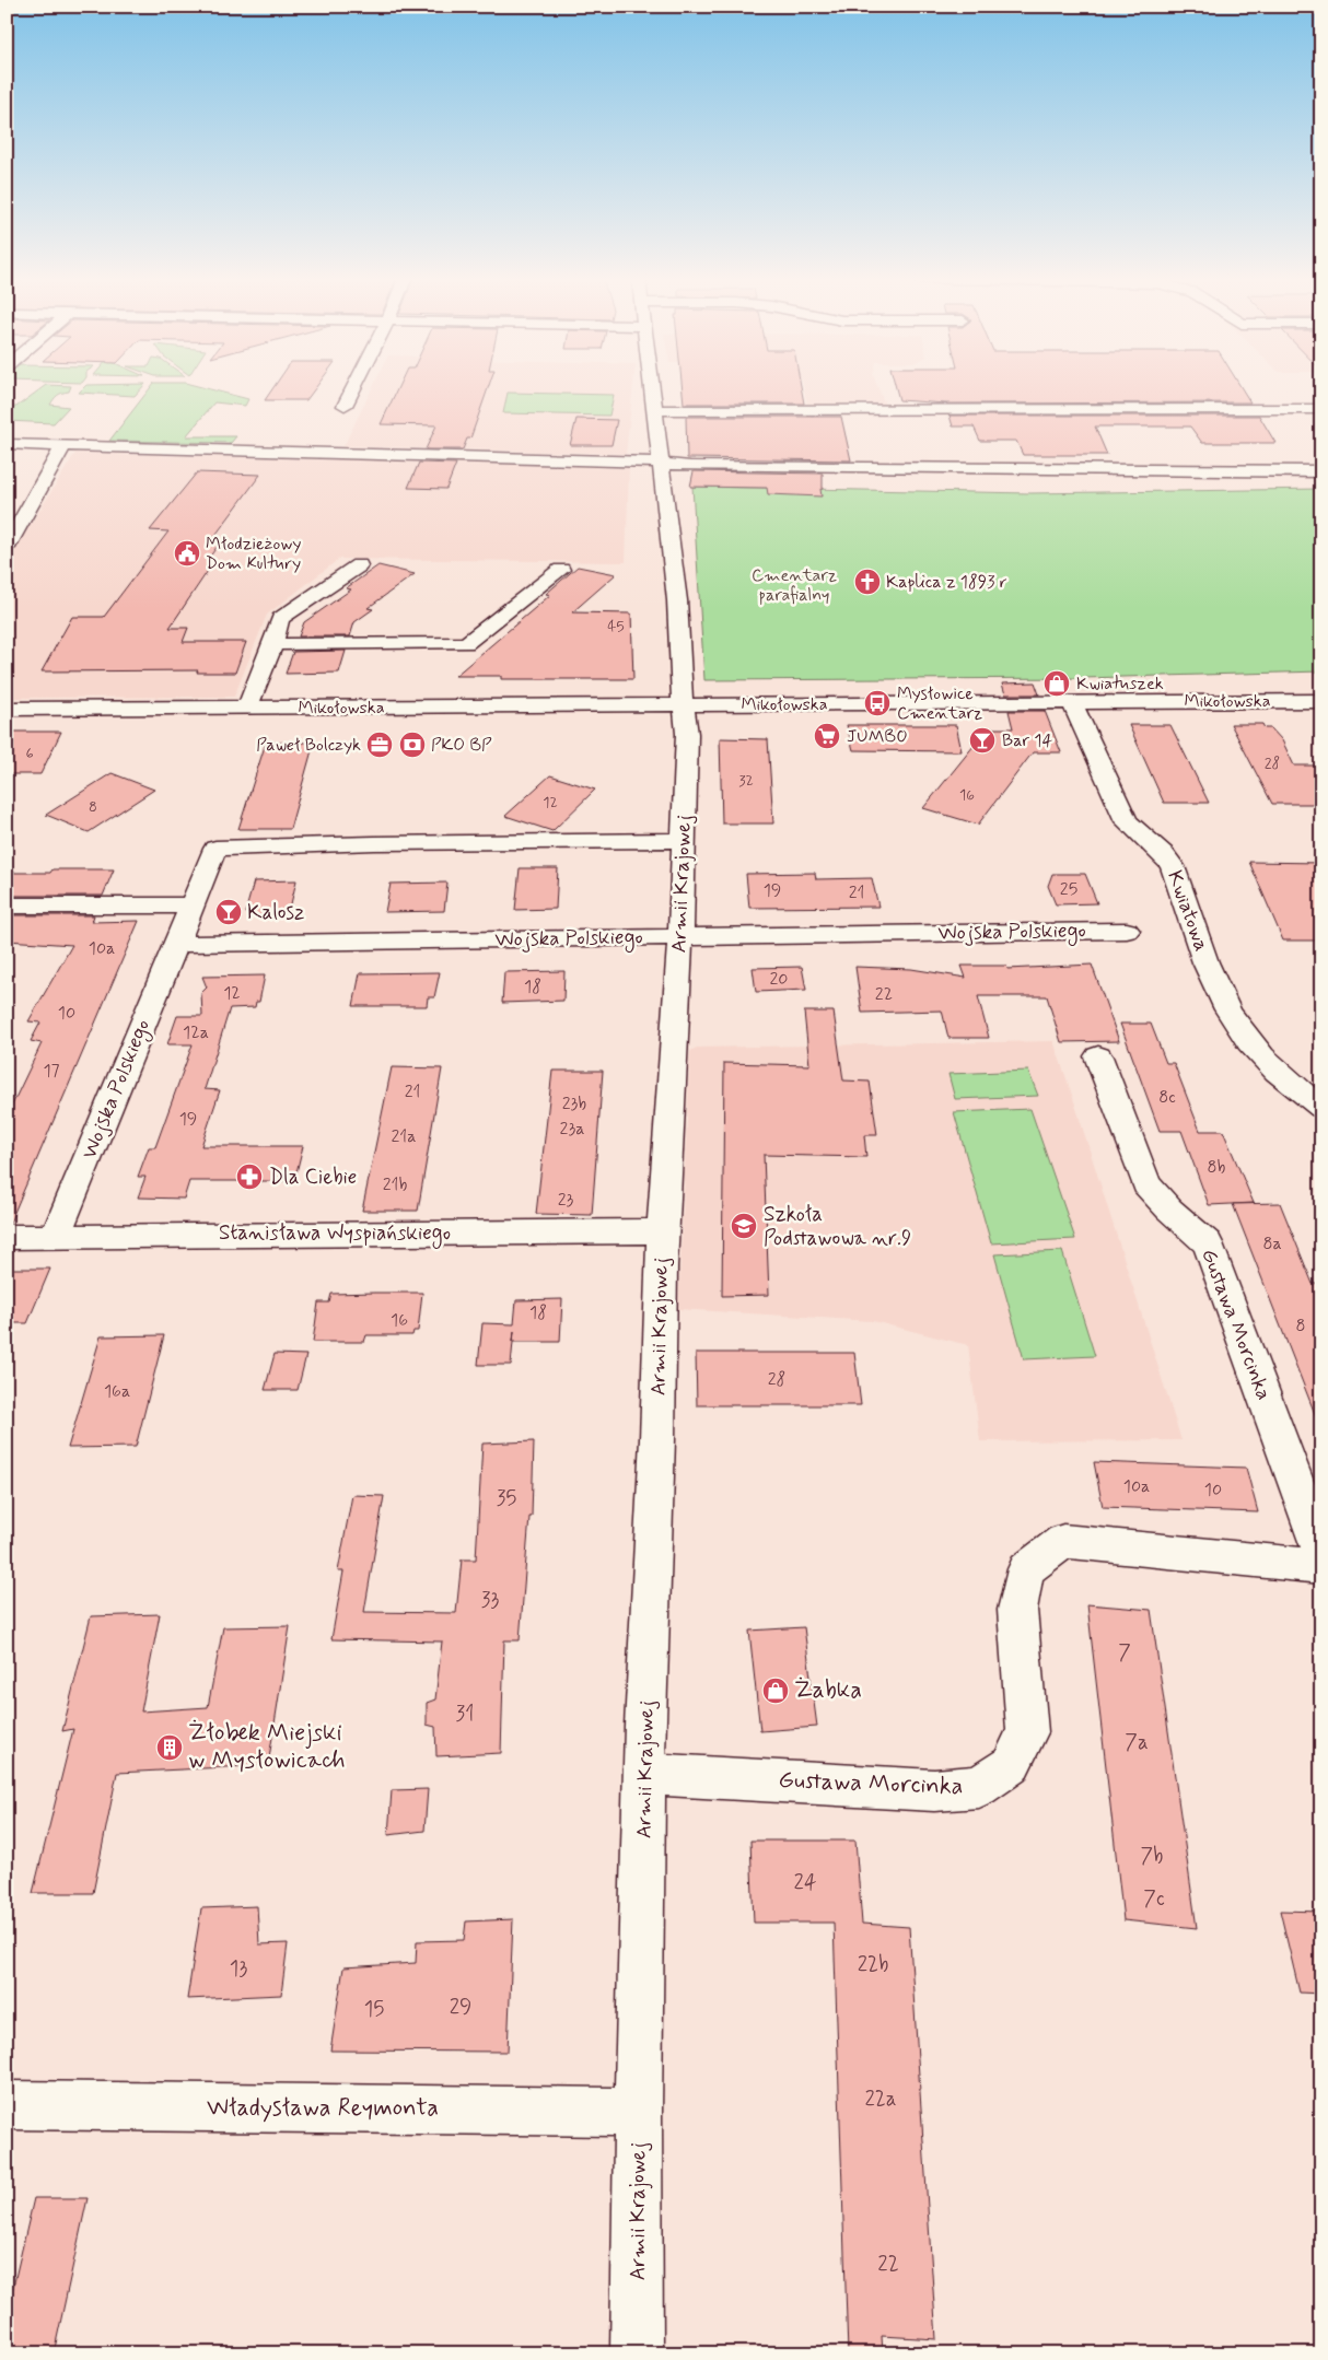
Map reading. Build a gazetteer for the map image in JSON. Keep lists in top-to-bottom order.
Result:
{
  "streets": {
    "street": [
      "Mikołowska",
      "Armii Krajowej",
      "Kwiatowa",
      "Wojska Polskiego",
      "Stanisława Wyspiańskiego",
      "Gustawa Morcinka",
      "Władysława Reymonta"
    ]
  },
  "crossings": [
    ["Mikołowska", "Armii Krajowej"],
    ["Mikołowska", "Kwiatowa"],
    ["Armii Krajowej", "Wojska Polskiego"],
    ["Armii Krajowej", "Stanisława Wyspiańskiego"],
    ["Armii Krajowej", "Gustawa Morcinka"],
    ["Armii Krajowej", "Władysława Reymonta"],
    ["Wojska Polskiego", "Stanisława Wyspiańskiego"]
  ],
  "parks": ["Cmentarz parafialny"],
  "places": {
    "public building": ["Młodzieżowy Dom Kultury"],
    "church": ["Kaplica z 1893 r"],
    "shop": ["Kwiatuszek", "Żabka"],
    "bus stop": ["Mysłowice Cmentarz"],
    "supermarket": ["JUMBO"],
    "bar": ["Bar 14", "Kalosz"],
    "office": ["Paweł Bolczyk"],
    "bank": ["PKO BP"],
    "pharmacy": ["Dla Ciebie"],
    "school or university": ["Szkoła Podstawowa nr.9"],
    "building": ["Żłobek Miejski w Mysłowicach"]
  },
  "house_numbers": [
    "45",
    "6",
    "28",
    "32",
    "16",
    "12",
    "8",
    "25",
    "19",
    "21",
    "10a",
    "20",
    "18",
    "12",
    "22",
    "10",
    "12a",
    "17",
    "21",
    "8c",
    "23b",
    "19",
    "23a",
    "21a",
    "8b",
    "21b",
    "23",
    "8a",
    "18",
    "16",
    "8",
    "28",
    "16a",
    "10a",
    "10",
    "35",
    "33",
    "7",
    "31",
    "7a",
    "7b",
    "24",
    "7c",
    "22b",
    "13",
    "29",
    "15",
    "22a",
    "22"
  ]
}
